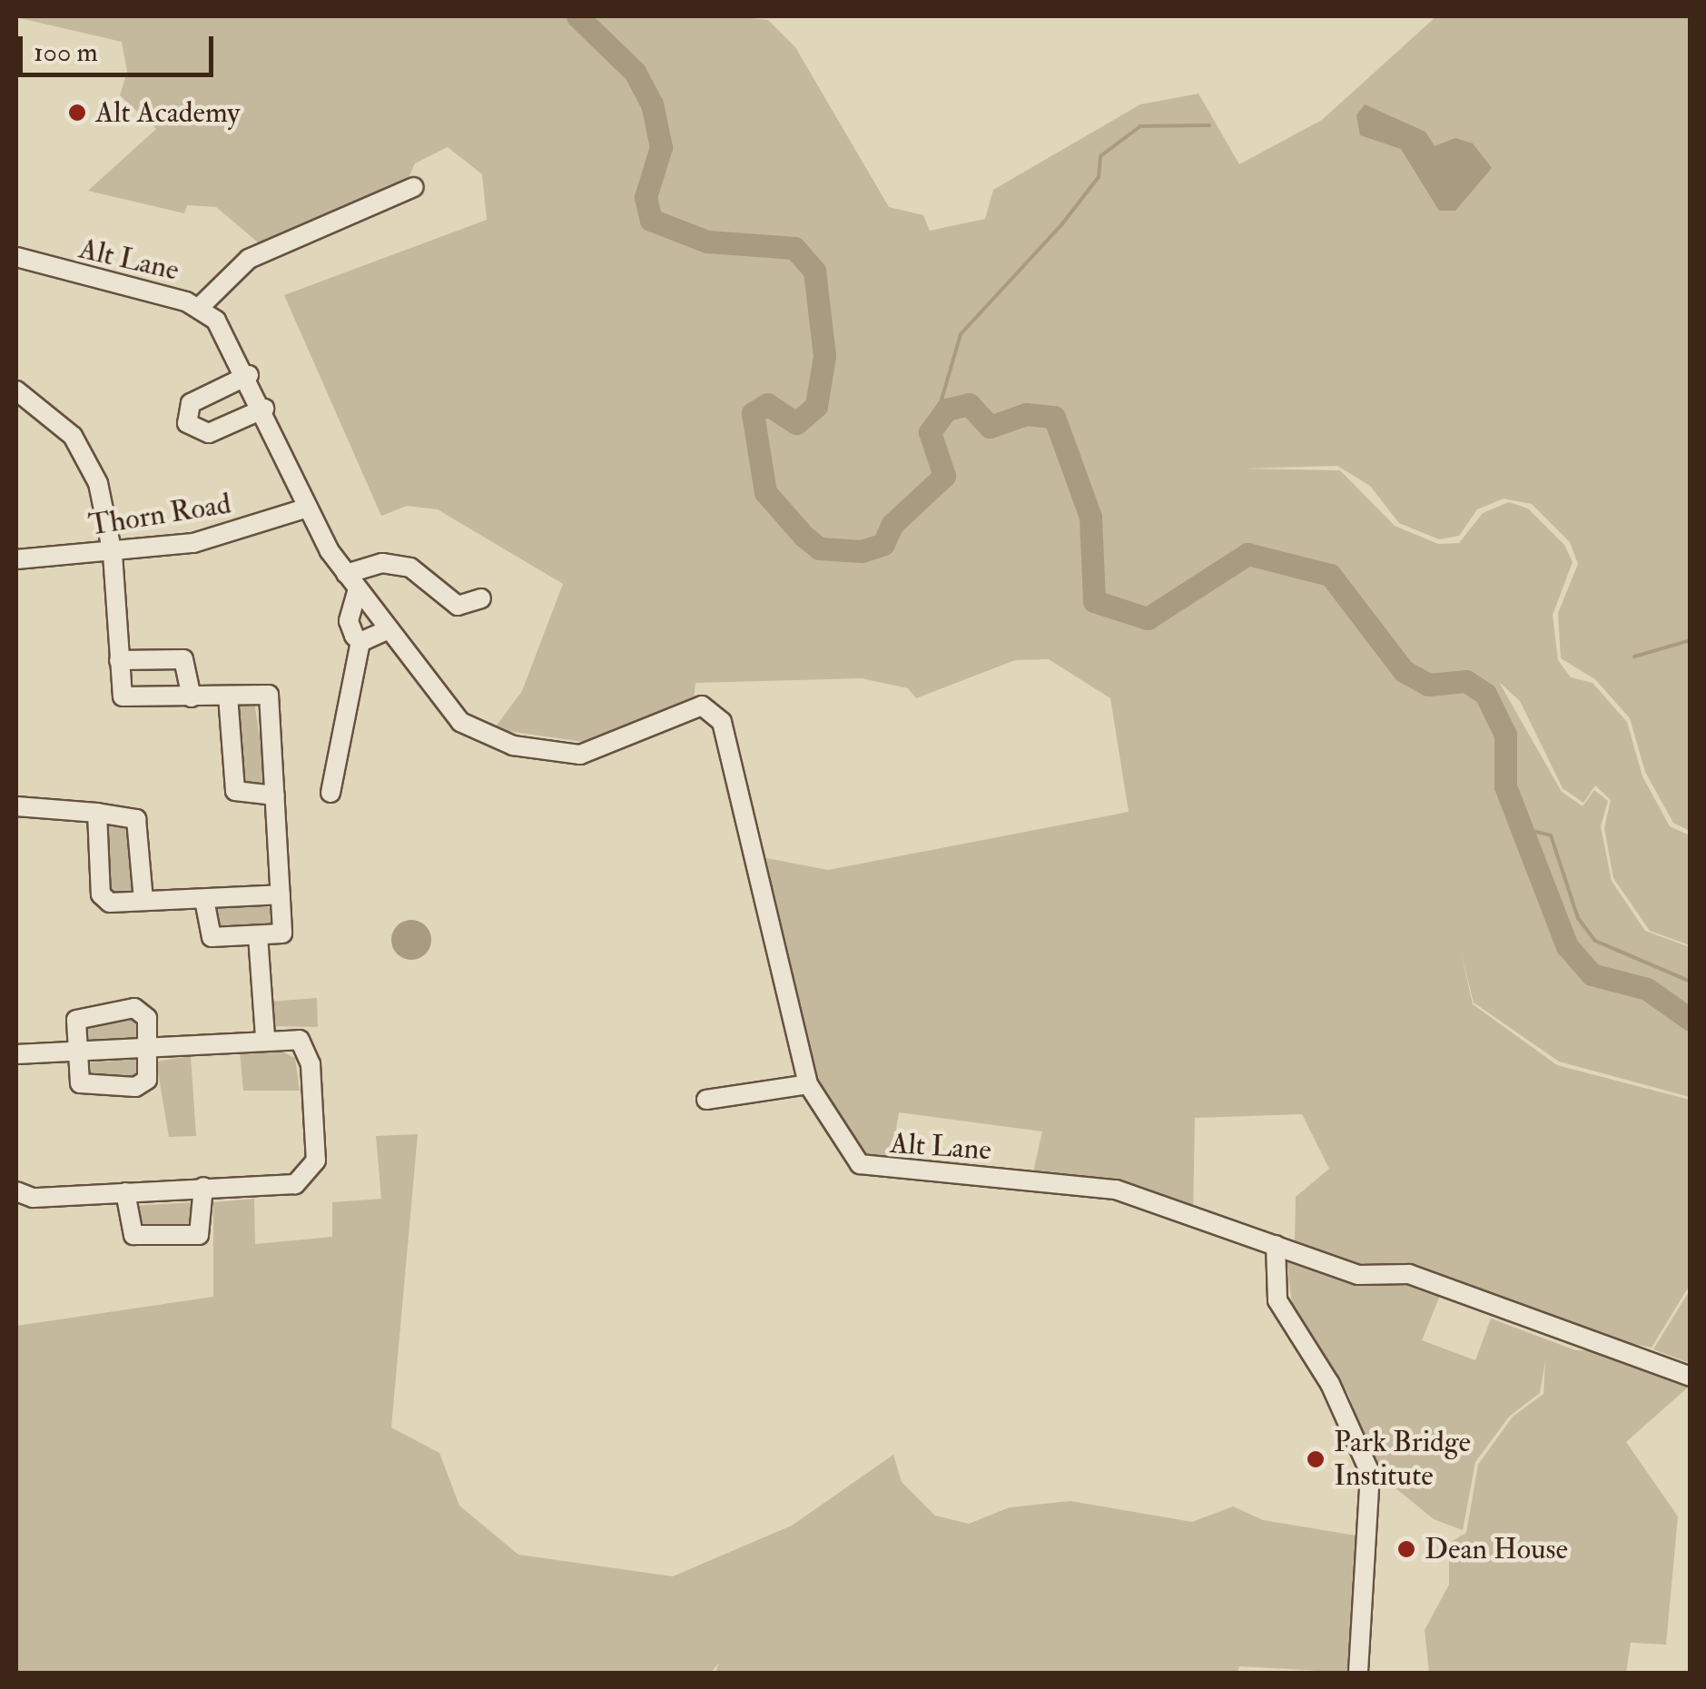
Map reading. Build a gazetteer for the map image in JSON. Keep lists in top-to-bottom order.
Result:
{
  "streets": {
    "street": ["Alt Lane", "Thorn Road"]
  },
  "crossings": [
    ["Alt Lane", "Thorn Road"]
  ],
  "places": ["Alt Academy", "Park Bridge Institute", "Dean House"],
  "scale_bar": "100 m"
}
